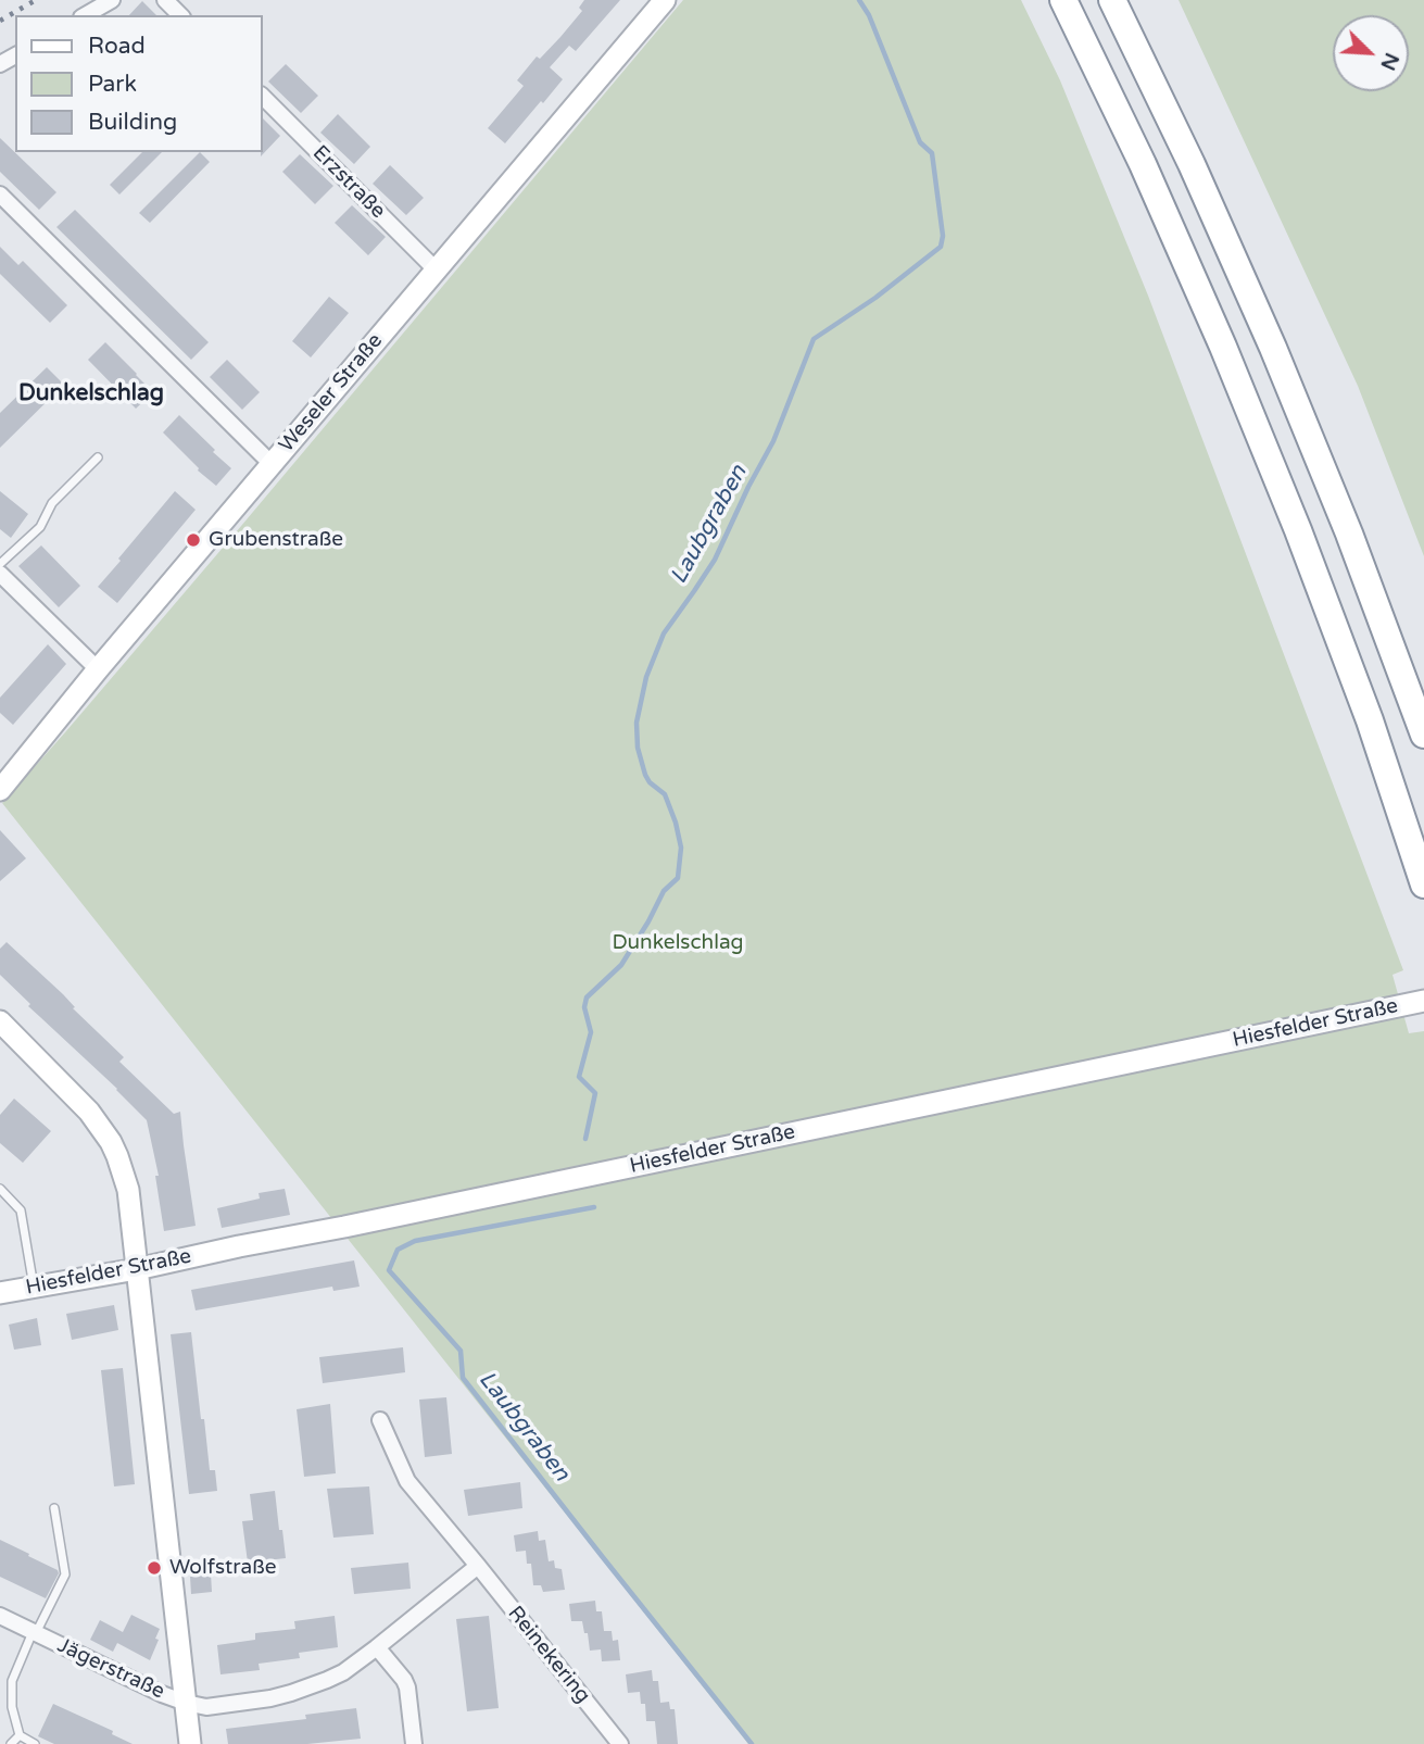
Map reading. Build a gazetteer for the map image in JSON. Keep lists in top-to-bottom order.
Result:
{
  "streets": {
    "street": [
      "Erzstraße",
      "Weseler Straße",
      "Hiesfelder Straße",
      "Reinekering",
      "Jägerstraße"
    ]
  },
  "crossings": [
    ["Erzstraße", "Weseler Straße"]
  ],
  "districts": ["Dunkelschlag"],
  "water": ["Laubgraben"],
  "parks": ["Dunkelschlag"],
  "places": ["Grubenstraße", "Wolfstraße"],
  "legend": ["Road", "Park", "Building"],
  "north": "bottom right"
}
